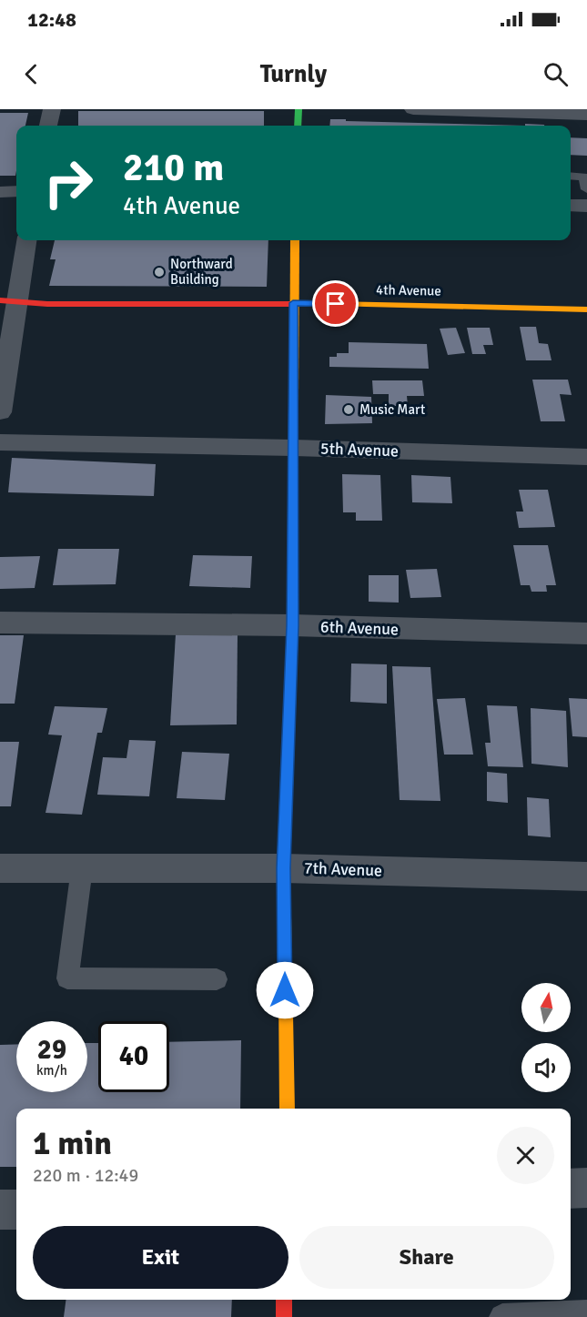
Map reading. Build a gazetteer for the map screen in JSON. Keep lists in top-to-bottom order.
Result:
{
  "streets": {
    "street": [
      "4th Avenue",
      "5th Avenue",
      "6th Avenue",
      "7th Avenue"
    ]
  },
  "places": ["Northward Building", "Music Mart"],
  "north": "top",
  "page": {
    "status": "12:48",
    "header": "Turnly",
    "turn": ["210 m", "4th Avenue"],
    "speed": "29 km/h",
    "limit": "40",
    "heading": ["1 min", "220 m · 12:49"],
    "buttons": ["Exit", "Share"]
  }
}
